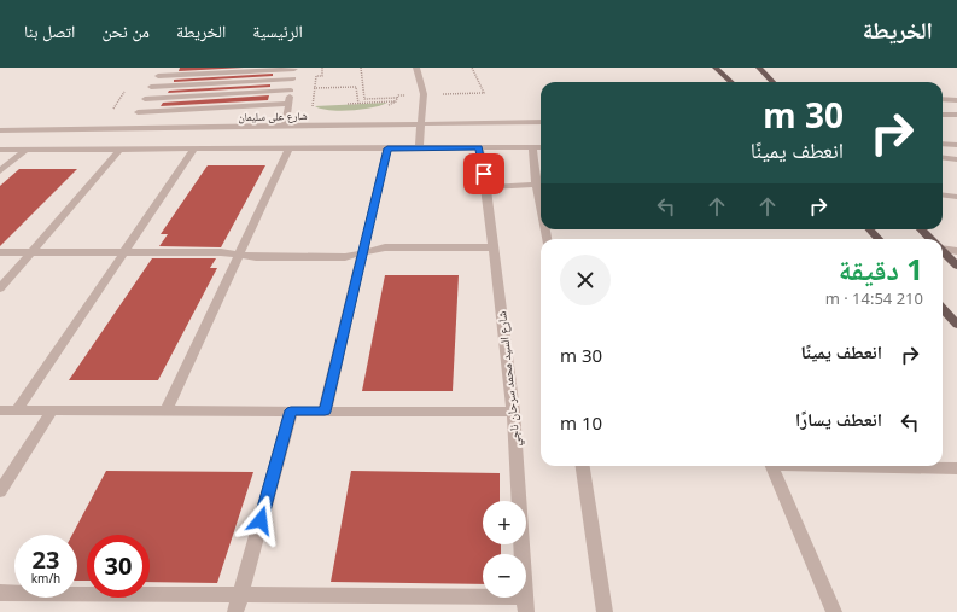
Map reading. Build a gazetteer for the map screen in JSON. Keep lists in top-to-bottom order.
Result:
{
  "streets": {
    "street": ["شارع على سليمان", "شارع السيد محمد سرحان ناجي"]
  },
  "page": {
    "header": "الخريطة",
    "nav": [
      "الرئيسية",
      "الخريطة",
      "من نحن",
      "اتصل بنا"
    ],
    "turn": ["30 m", "انعطف يمينًا"],
    "heading": ["1 دقيقة", "210 m · 14:54"],
    "list": [
      {
        "name": "انعطف يمينًا",
        "value": "30 m"
      },
      {
        "name": "انعطف يسارًا",
        "value": "10 m"
      }
    ],
    "map_buttons": ["+", "−"],
    "speed": "23 km/h",
    "limit": "30"
  }
}
